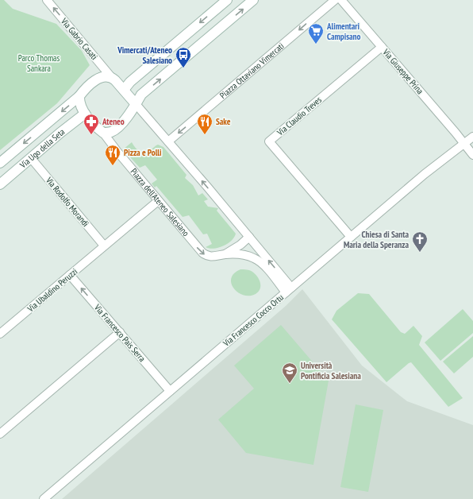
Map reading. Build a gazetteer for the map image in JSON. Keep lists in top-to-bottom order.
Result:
{
  "streets": {
    "street": [
      "Via Gabrio Casati",
      "Piazza Ottaviano Vimercati",
      "Via Giuseppe Prina",
      "Via Claudio Treves",
      "Via Ugo della Seta",
      "Via Rodolfo Morandi",
      "Piazza dell'Ateneo Salesiano",
      "Via Ubaldino Peruzzi",
      "Via Francesco Cocco Ortu",
      "Via Francesco Pais Serra"
    ]
  },
  "crossings": [
    ["Via Gabrio Casati", "Via Ugo della Seta"],
    ["Via Gabrio Casati", "Piazza dell'Ateneo Salesiano"],
    ["Via Giuseppe Prina", "Via Claudio Treves"],
    ["Via Giuseppe Prina", "Via Francesco Cocco Ortu"],
    ["Via Claudio Treves", "Via Francesco Cocco Ortu"],
    ["Via Ugo della Seta", "Via Rodolfo Morandi"],
    ["Via Ugo della Seta", "Piazza dell'Ateneo Salesiano"],
    ["Via Rodolfo Morandi", "Via Ubaldino Peruzzi"],
    ["Piazza dell'Ateneo Salesiano", "Via Ubaldino Peruzzi"],
    ["Piazza dell'Ateneo Salesiano", "Via Francesco Cocco Ortu"],
    ["Via Ubaldino Peruzzi", "Via Francesco Pais Serra"],
    ["Via Francesco Cocco Ortu", "Via Francesco Pais Serra"]
  ],
  "one_way": ["Via Gabrio Casati", "Via Francesco Pais Serra"],
  "parks": ["Parco Thomas Sankara"],
  "places": {
    "supermarket": ["Alimentari Campisano"],
    "bus stop": ["Vimercati/Ateneo Salesiano"],
    "pharmacy": ["Ateneo"],
    "restaurant": ["Sake", "Pizza e Polli"],
    "church": ["Chiesa di Santa Maria della Speranza"],
    "school or university": ["Università Pontificia Salesiana"]
  }
}
